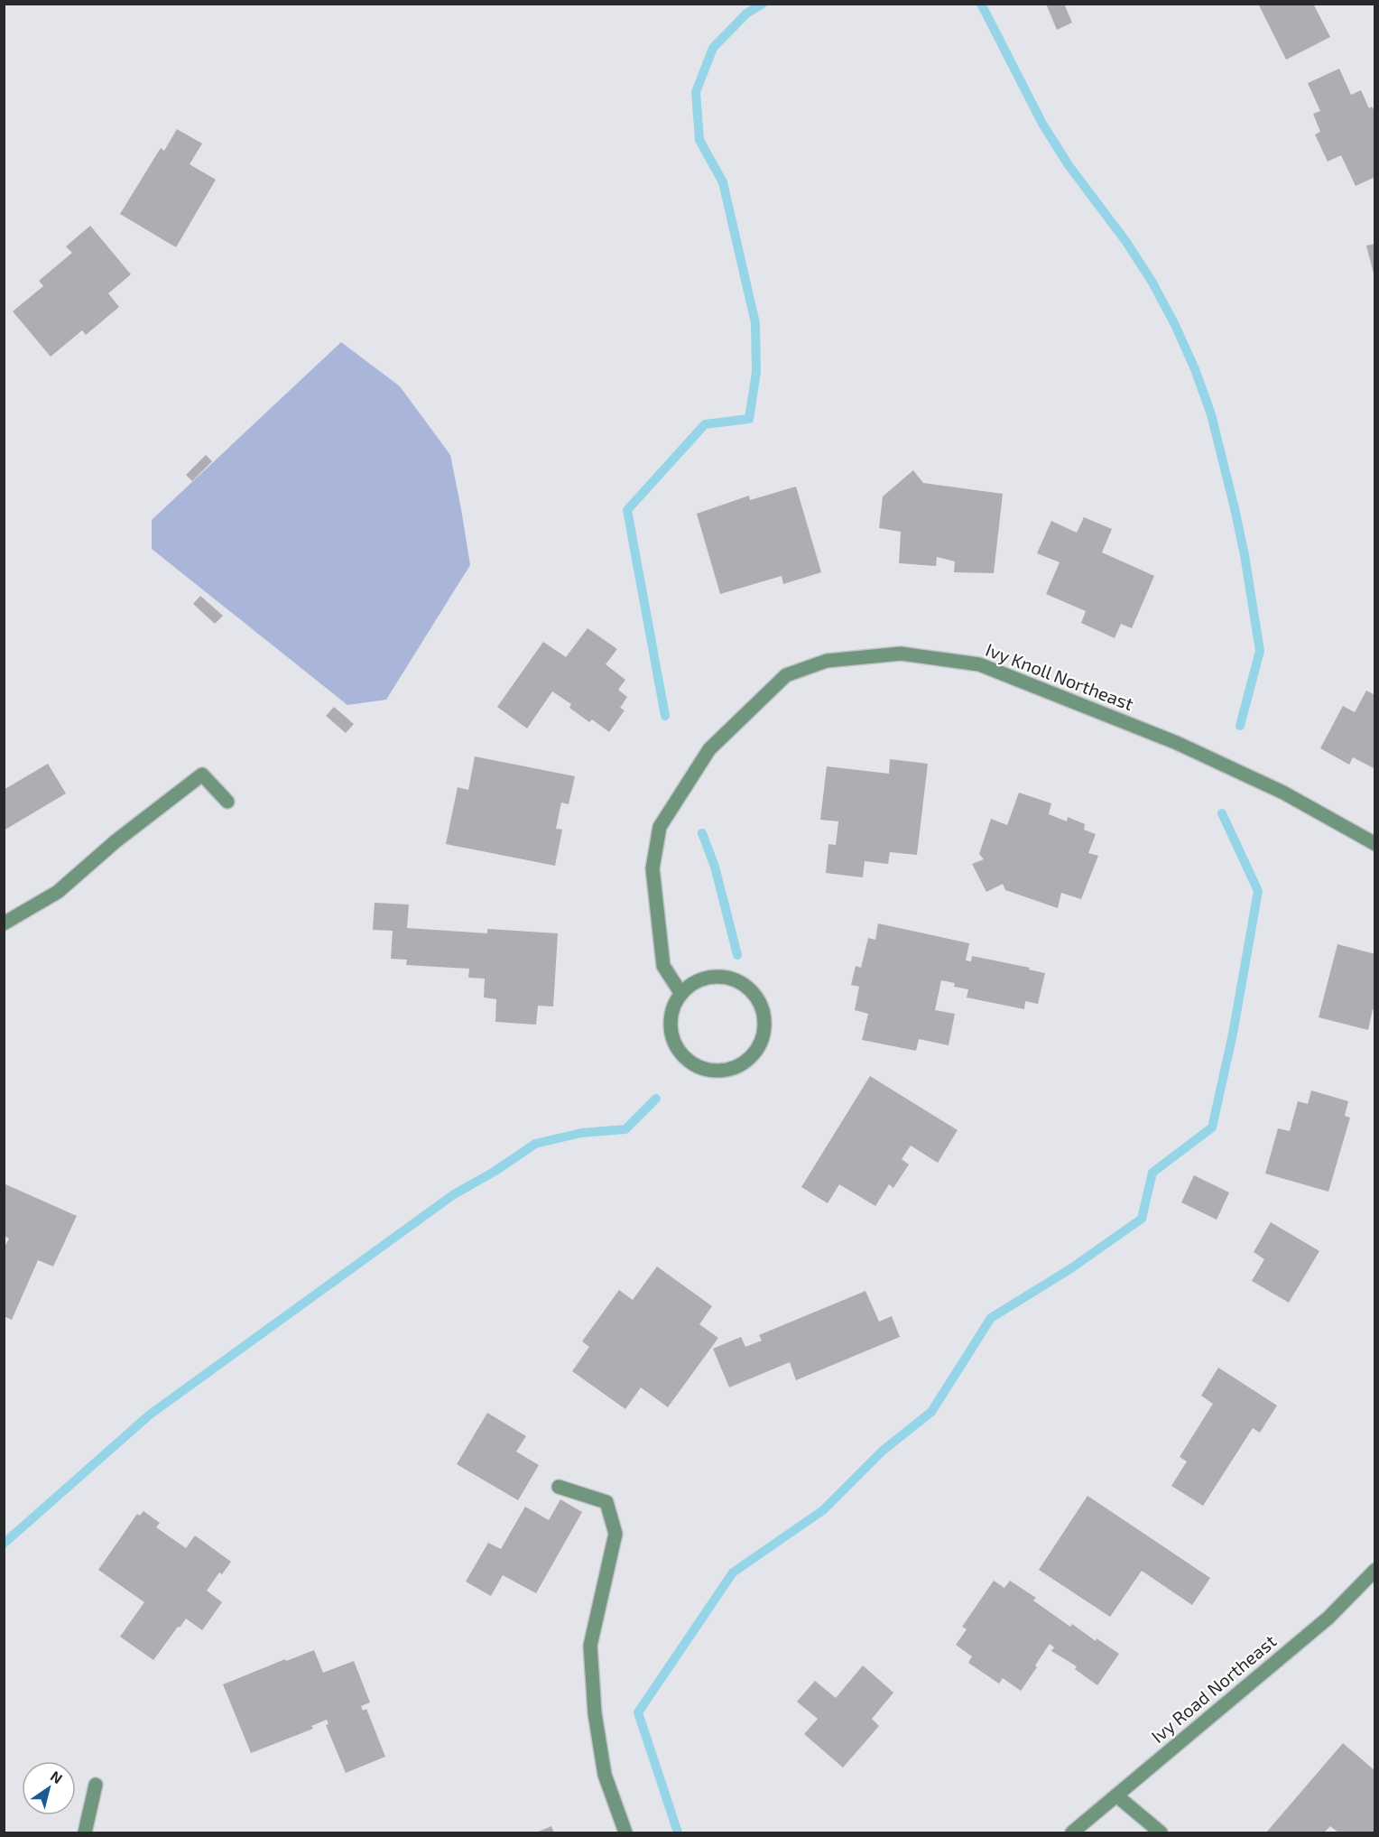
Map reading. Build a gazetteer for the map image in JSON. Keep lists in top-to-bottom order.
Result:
{
  "streets": {
    "street": ["Ivy Knoll Northeast", "Ivy Road Northeast"]
  },
  "north": "top right"
}
